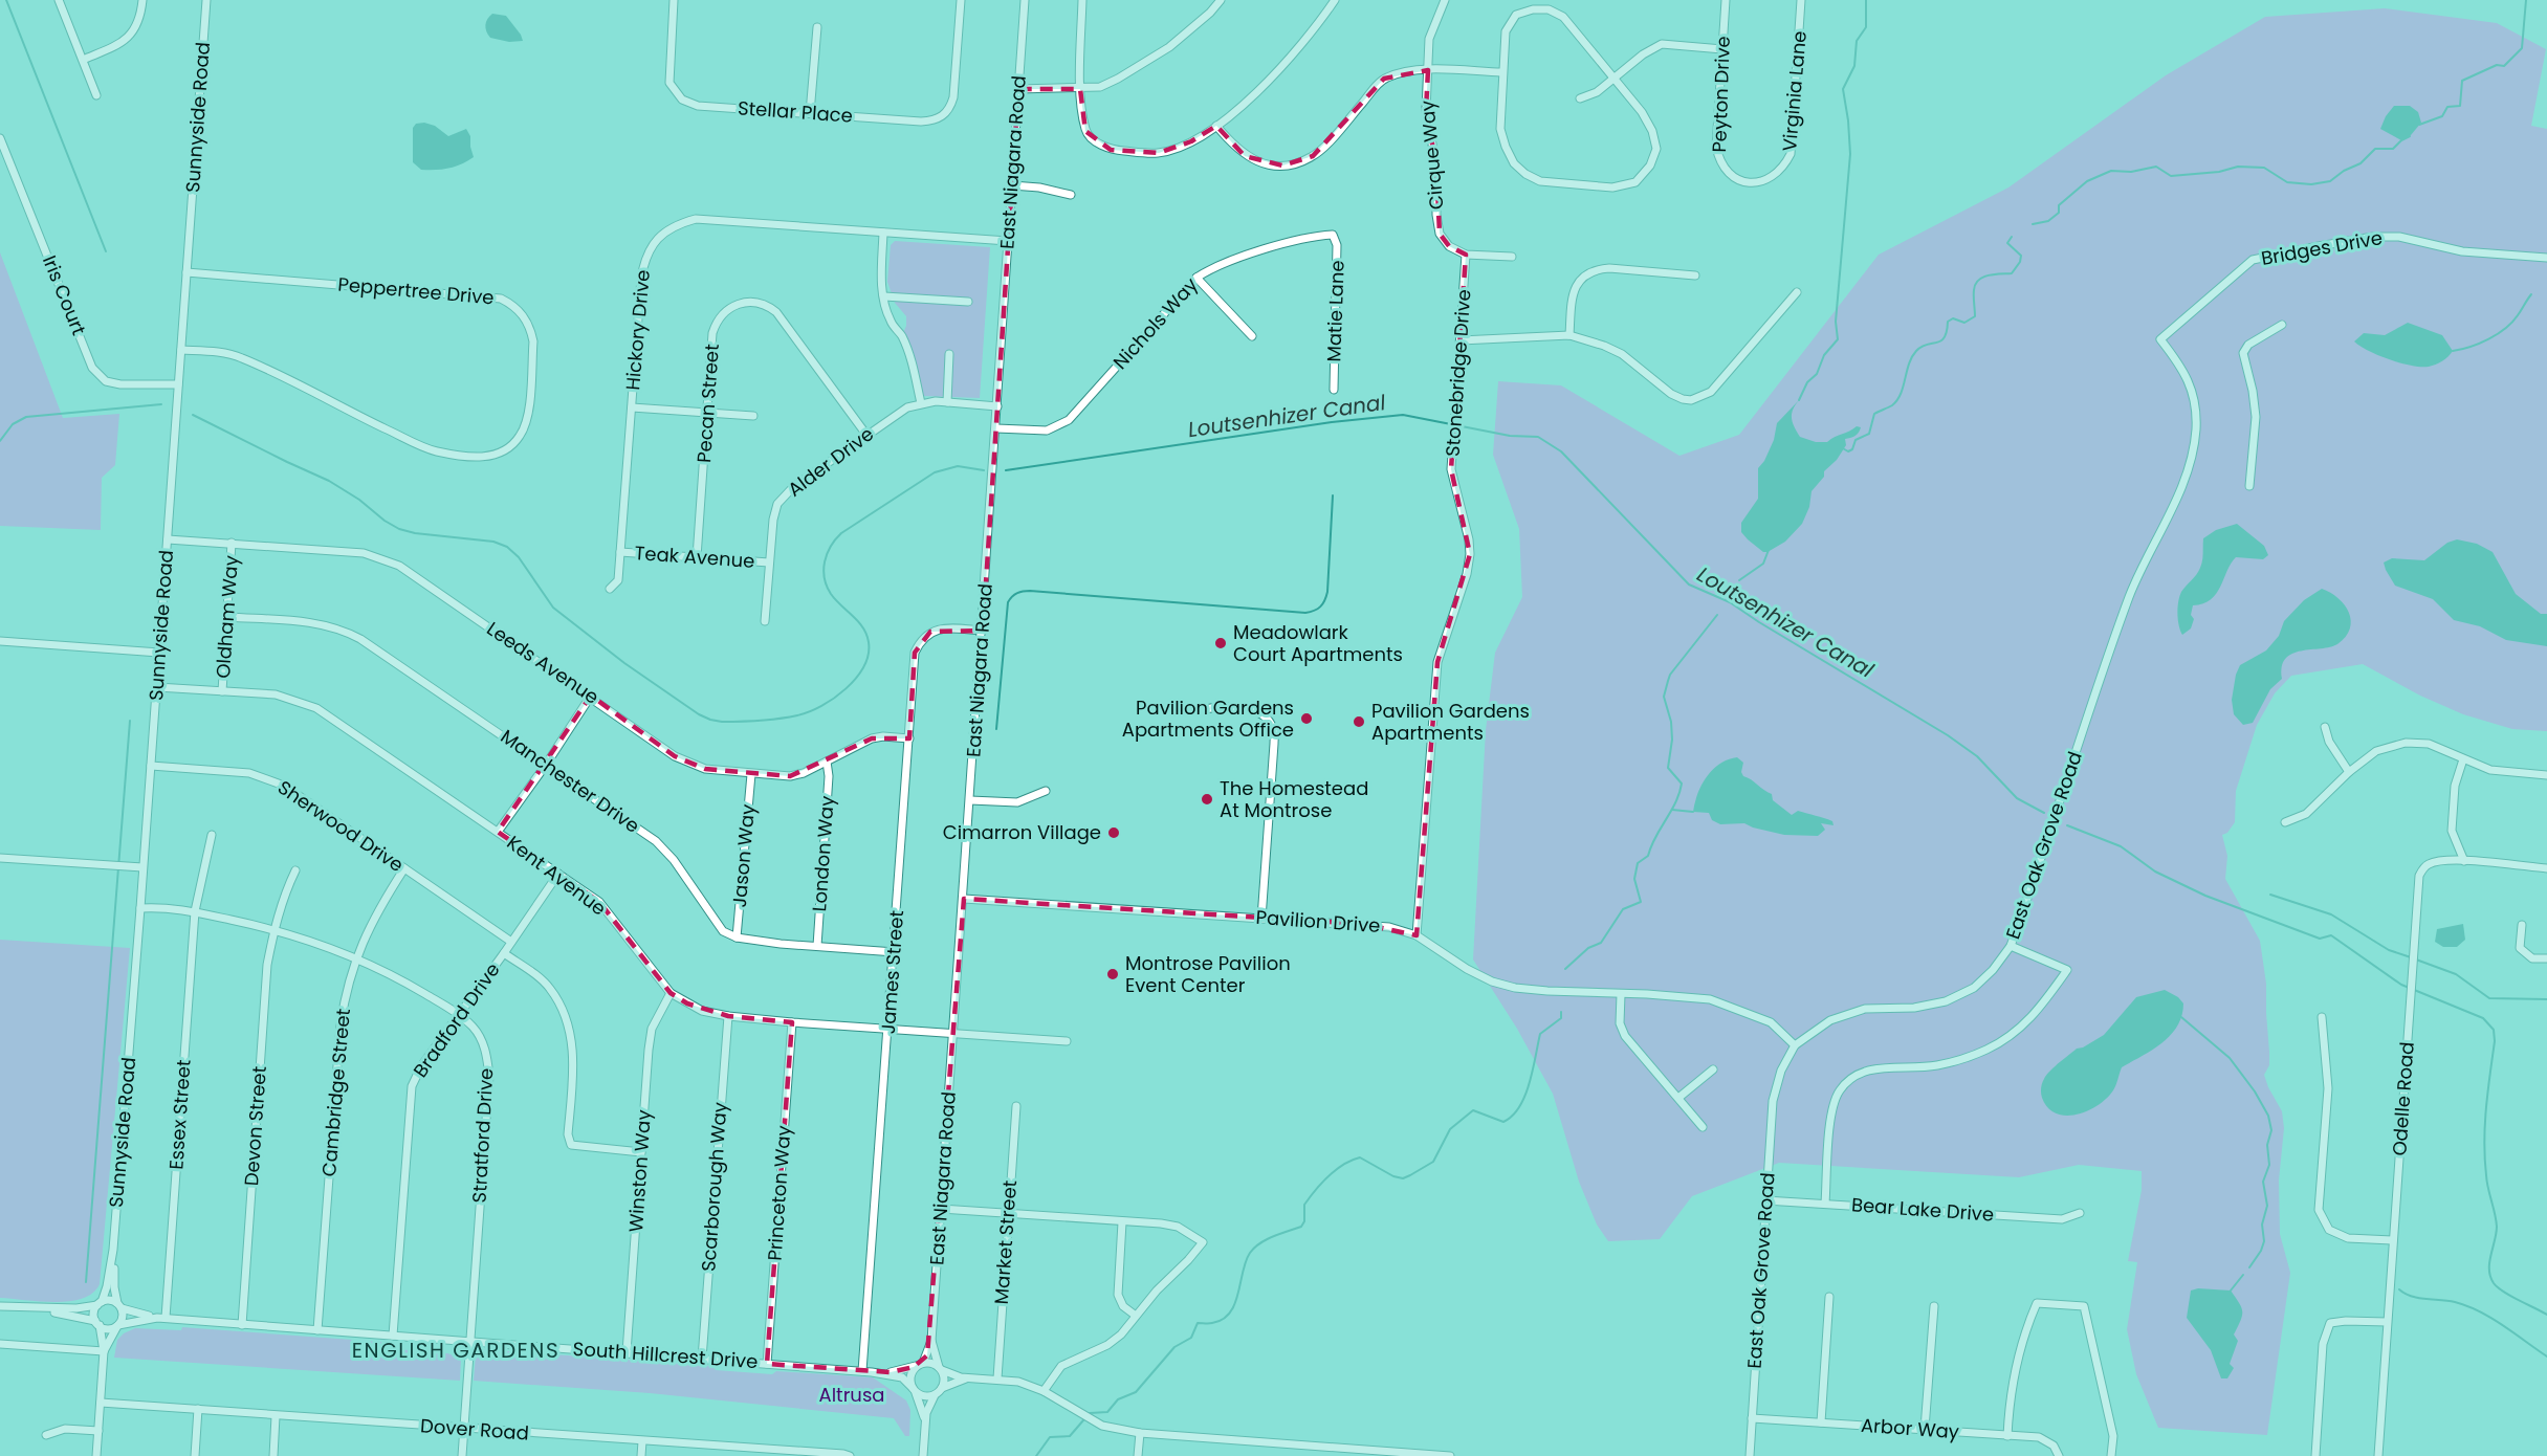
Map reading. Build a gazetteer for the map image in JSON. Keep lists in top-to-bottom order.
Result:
{
  "streets": {
    "street": [
      "Virginia Lane",
      "Peyton Drive",
      "Stellar Place",
      "Sunnyside Road",
      "Cirque Way",
      "East Niagara Road",
      "Bridges Drive",
      "Peppertree Drive",
      "Iris Court",
      "Matie Lane",
      "Nichols Way",
      "Hickory Drive",
      "Stonebridge Drive",
      "Pecan Street",
      "Alder Drive",
      "Teak Avenue",
      "Oldham Way",
      "Leeds Avenue",
      "Manchester Drive",
      "Sherwood Drive",
      "East Oak Grove Road",
      "London Way",
      "Jason Way",
      "Kent Avenue",
      "Pavilion Drive",
      "James Street",
      "Bradford Drive",
      "Cambridge Street",
      "Odelle Road",
      "Essex Street",
      "Devon Street",
      "Stratford Drive",
      "Winston Way",
      "Scarborough Way",
      "Princeton Way",
      "Bear Lake Drive",
      "Market Street",
      "South Hillcrest Drive",
      "Arbor Way",
      "Dover Road"
    ]
  },
  "crossings": [
    ["Virginia Lane", "Peyton Drive"],
    ["Sunnyside Road", "Peppertree Drive"],
    ["Sunnyside Road", "Iris Court"],
    ["Sunnyside Road", "Leeds Avenue"],
    ["Sunnyside Road", "Sherwood Drive"],
    ["Sunnyside Road", "Kent Avenue"],
    ["Sunnyside Road", "Stratford Drive"],
    ["Cirque Way", "Stonebridge Drive"],
    ["East Niagara Road", "Nichols Way"],
    ["East Niagara Road", "Hickory Drive"],
    ["East Niagara Road", "Alder Drive"],
    ["East Niagara Road", "Kent Avenue"],
    ["East Niagara Road", "Pavilion Drive"],
    ["East Niagara Road", "James Street"],
    ["East Niagara Road", "South Hillcrest Drive"],
    ["Bridges Drive", "East Oak Grove Road"],
    ["Matie Lane", "Nichols Way"],
    ["Hickory Drive", "Teak Avenue"],
    ["Stonebridge Drive", "Pavilion Drive"],
    ["Pecan Street", "Alder Drive"],
    ["Pecan Street", "Teak Avenue"],
    ["Alder Drive", "Teak Avenue"],
    ["Oldham Way", "Leeds Avenue"],
    ["Oldham Way", "Manchester Drive"],
    ["Oldham Way", "Kent Avenue"],
    ["Leeds Avenue", "London Way"],
    ["Leeds Avenue", "Jason Way"],
    ["Leeds Avenue", "James Street"],
    ["Manchester Drive", "Jason Way"],
    ["Sherwood Drive", "Bradford Drive"],
    ["Sherwood Drive", "Cambridge Street"],
    ["East Oak Grove Road", "Pavilion Drive"],
    ["East Oak Grove Road", "Bear Lake Drive"],
    ["East Oak Grove Road", "Arbor Way"],
    ["Kent Avenue", "James Street"],
    ["Kent Avenue", "Bradford Drive"],
    ["Kent Avenue", "Winston Way"],
    ["Kent Avenue", "Scarborough Way"],
    ["Kent Avenue", "Princeton Way"],
    ["James Street", "South Hillcrest Drive"],
    ["Bradford Drive", "Stratford Drive"],
    ["Bradford Drive", "South Hillcrest Drive"],
    ["Cambridge Street", "Stratford Drive"],
    ["Cambridge Street", "South Hillcrest Drive"],
    ["Essex Street", "Stratford Drive"],
    ["Essex Street", "South Hillcrest Drive"],
    ["Devon Street", "Stratford Drive"],
    ["Devon Street", "South Hillcrest Drive"],
    ["Stratford Drive", "South Hillcrest Drive"],
    ["Stratford Drive", "Dover Road"],
    ["Winston Way", "South Hillcrest Drive"],
    ["Scarborough Way", "South Hillcrest Drive"],
    ["Princeton Way", "South Hillcrest Drive"]
  ],
  "districts": ["ENGLISH GARDENS"],
  "water": ["Loutsenhizer Canal"],
  "parks": ["Altrusa"],
  "places": [
    "Meadowlark Court Apartments",
    "Pavilion Gardens Apartments Office",
    "Pavilion Gardens Apartments",
    "The Homestead At Montrose",
    "Cimarron Village",
    "Montrose Pavilion Event Center"
  ]
}
